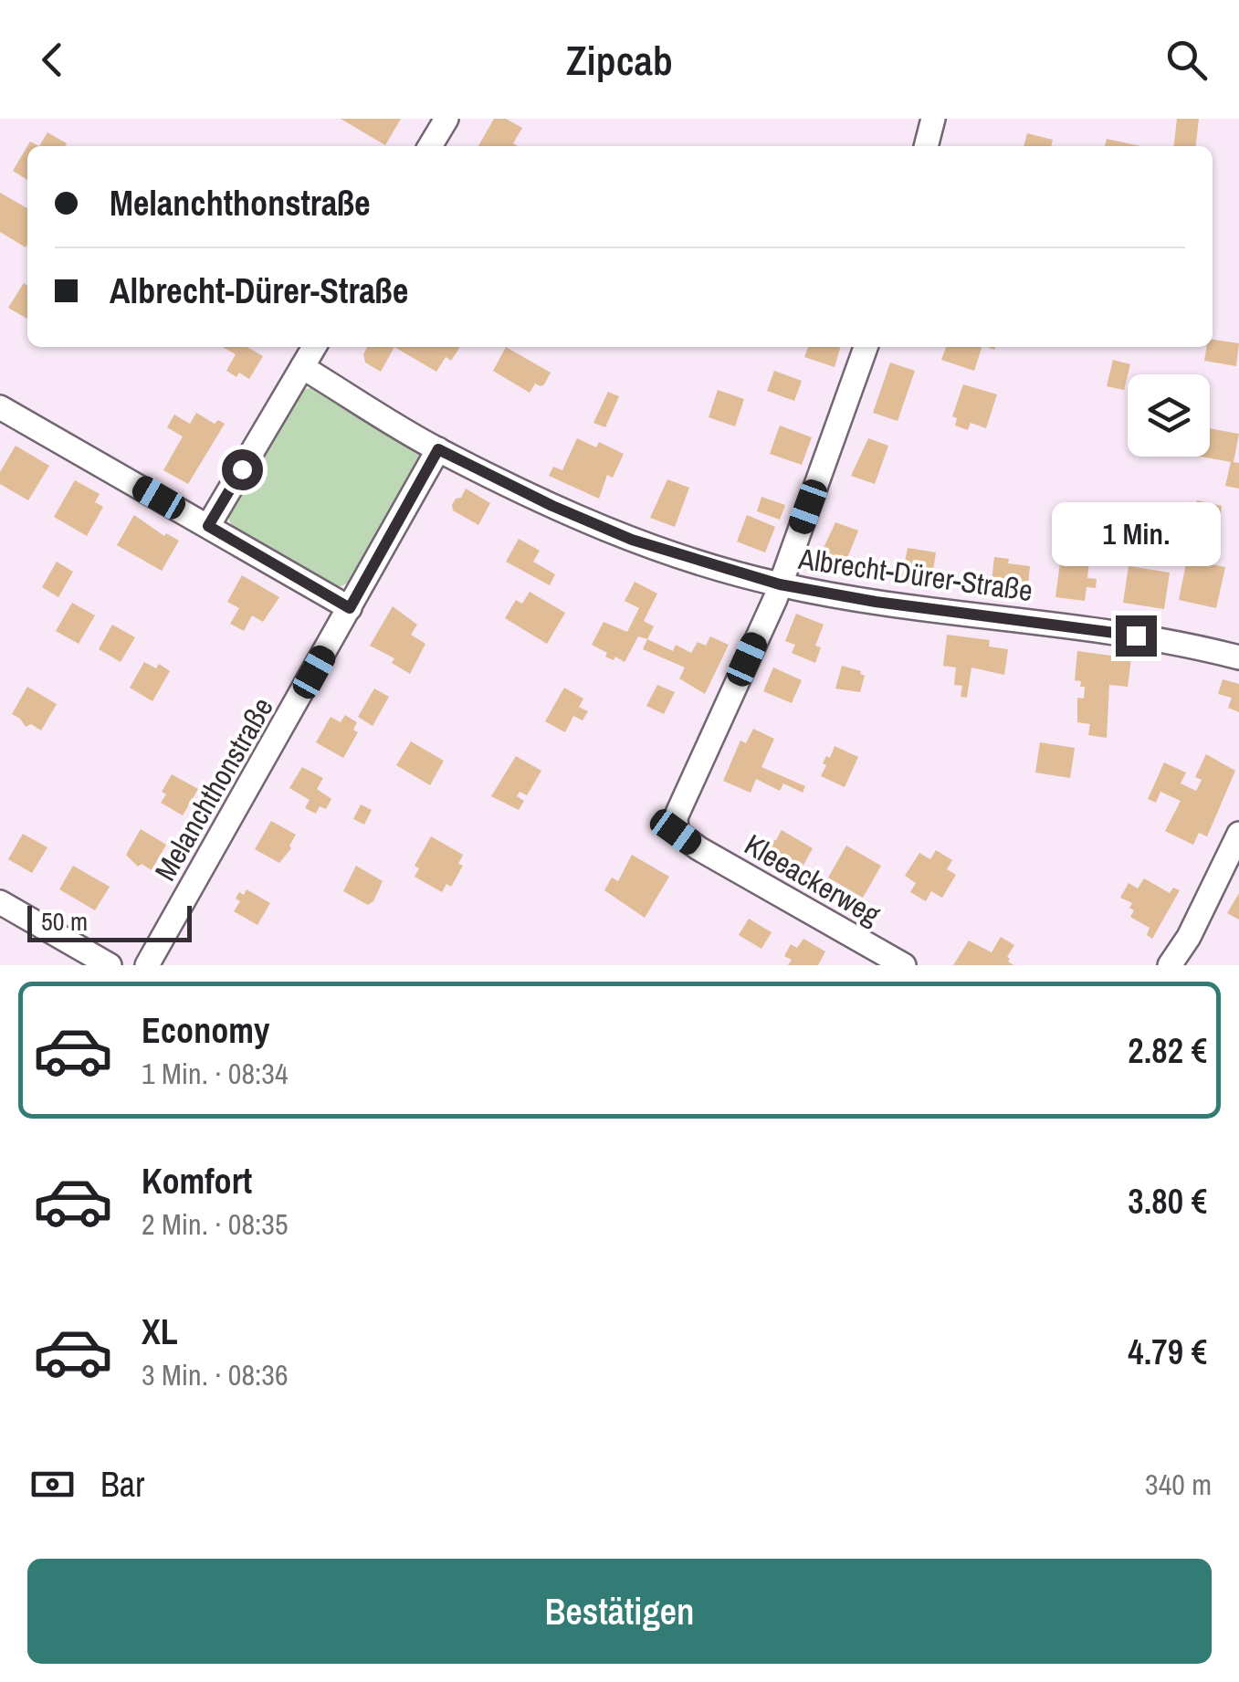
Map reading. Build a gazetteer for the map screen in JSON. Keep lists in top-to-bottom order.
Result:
{
  "streets": {
    "street": ["Albrecht-Dürer-Straße", "Melanchthonstraße", "Kleeackerweg"]
  },
  "crossings": [
    ["Albrecht-Dürer-Straße", "Melanchthonstraße"],
    ["Albrecht-Dürer-Straße", "Kleeackerweg"]
  ],
  "scale_bar": "50 m",
  "page": {
    "header": "Zipcab",
    "banner": ["Melanchthonstraße", "Albrecht-Dürer-Straße"],
    "bubble": "1 Min.",
    "scale": "50 m",
    "list": [
      {
        "name": "Economy",
        "note": "1 Min. · 08:34",
        "value": "2.82 €"
      },
      {
        "name": "Komfort",
        "note": "2 Min. · 08:35",
        "value": "3.80 €"
      },
      {
        "name": "XL",
        "note": "3 Min. · 08:36",
        "value": "4.79 €"
      }
    ],
    "pay": ["Bar", "340 m"],
    "buttons": "Bestätigen"
  }
}
